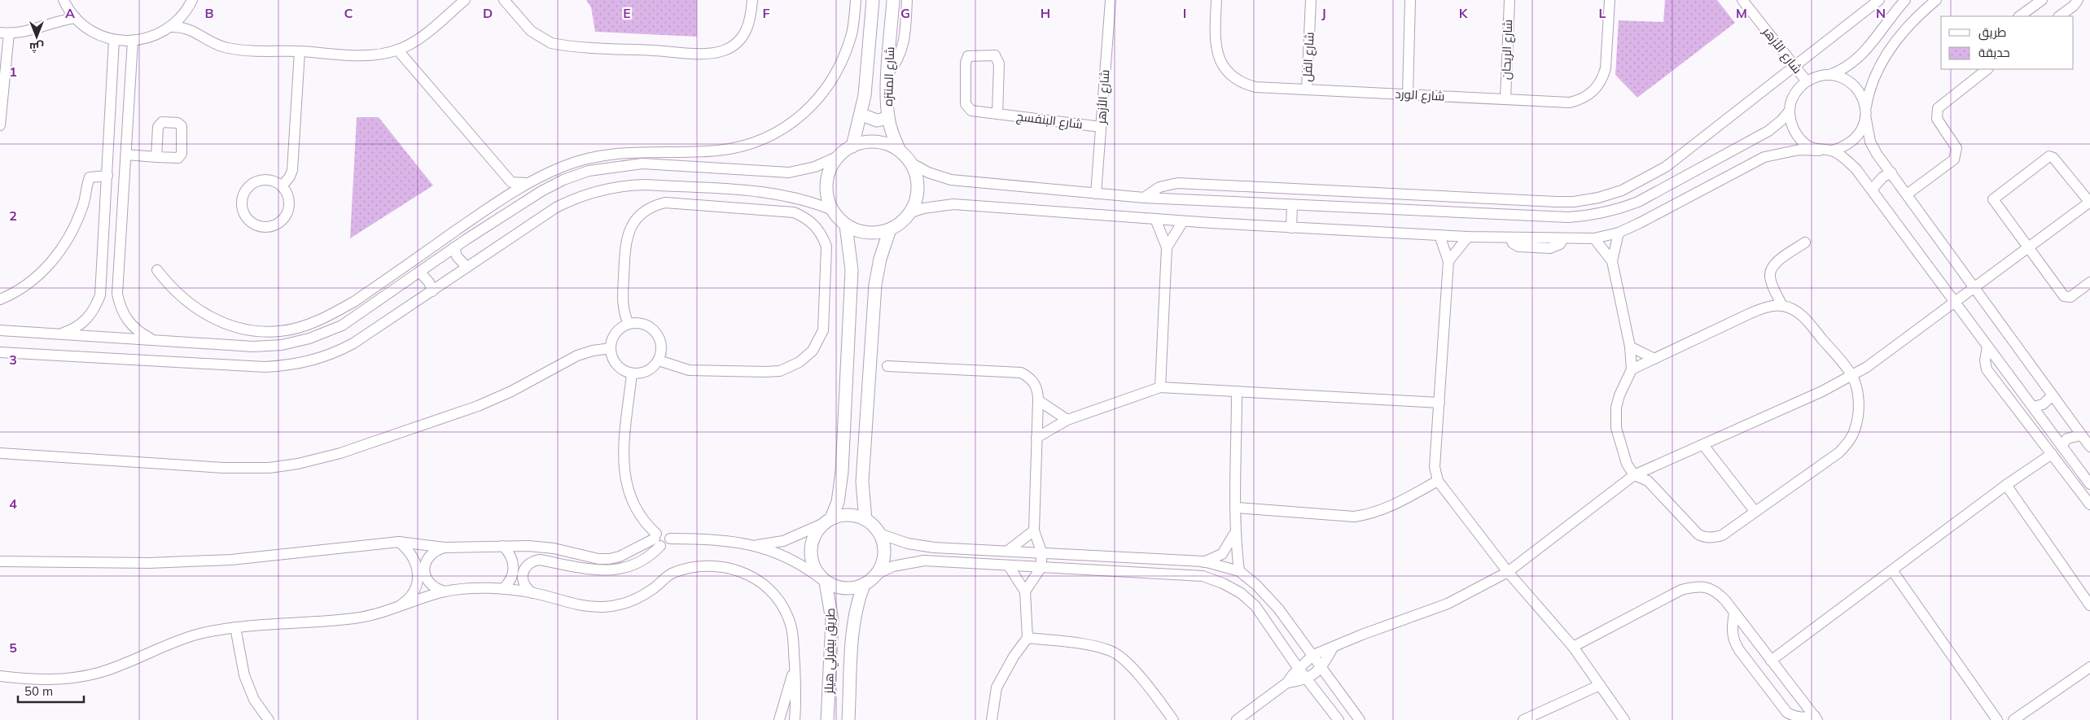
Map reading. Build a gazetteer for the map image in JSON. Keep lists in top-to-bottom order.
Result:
{
  "streets": {
    "street": [
      "شارع الريحان",
      "شارع الأزهر",
      "شارع الفل",
      "شارع المنتزه",
      "شارع الورد",
      "شارع البنفسج",
      "طريق بيفرلي هيلز"
    ]
  },
  "crossings": [
    ["شارع الريحان", "شارع الورد"],
    ["شارع الأزهر", "شارع البنفسج"],
    ["شارع الفل", "شارع الورد"]
  ],
  "legend": ["طريق", "حديقة"],
  "scale_bar": "50 m",
  "north": "bottom",
  "grid": {
    "columns": [
      "A",
      "B",
      "C",
      "D",
      "E",
      "F",
      "G",
      "H",
      "I",
      "J",
      "K",
      "L",
      "M",
      "N"
    ],
    "rows": [
      "1",
      "2",
      "3",
      "4",
      "5"
    ]
  }
}
